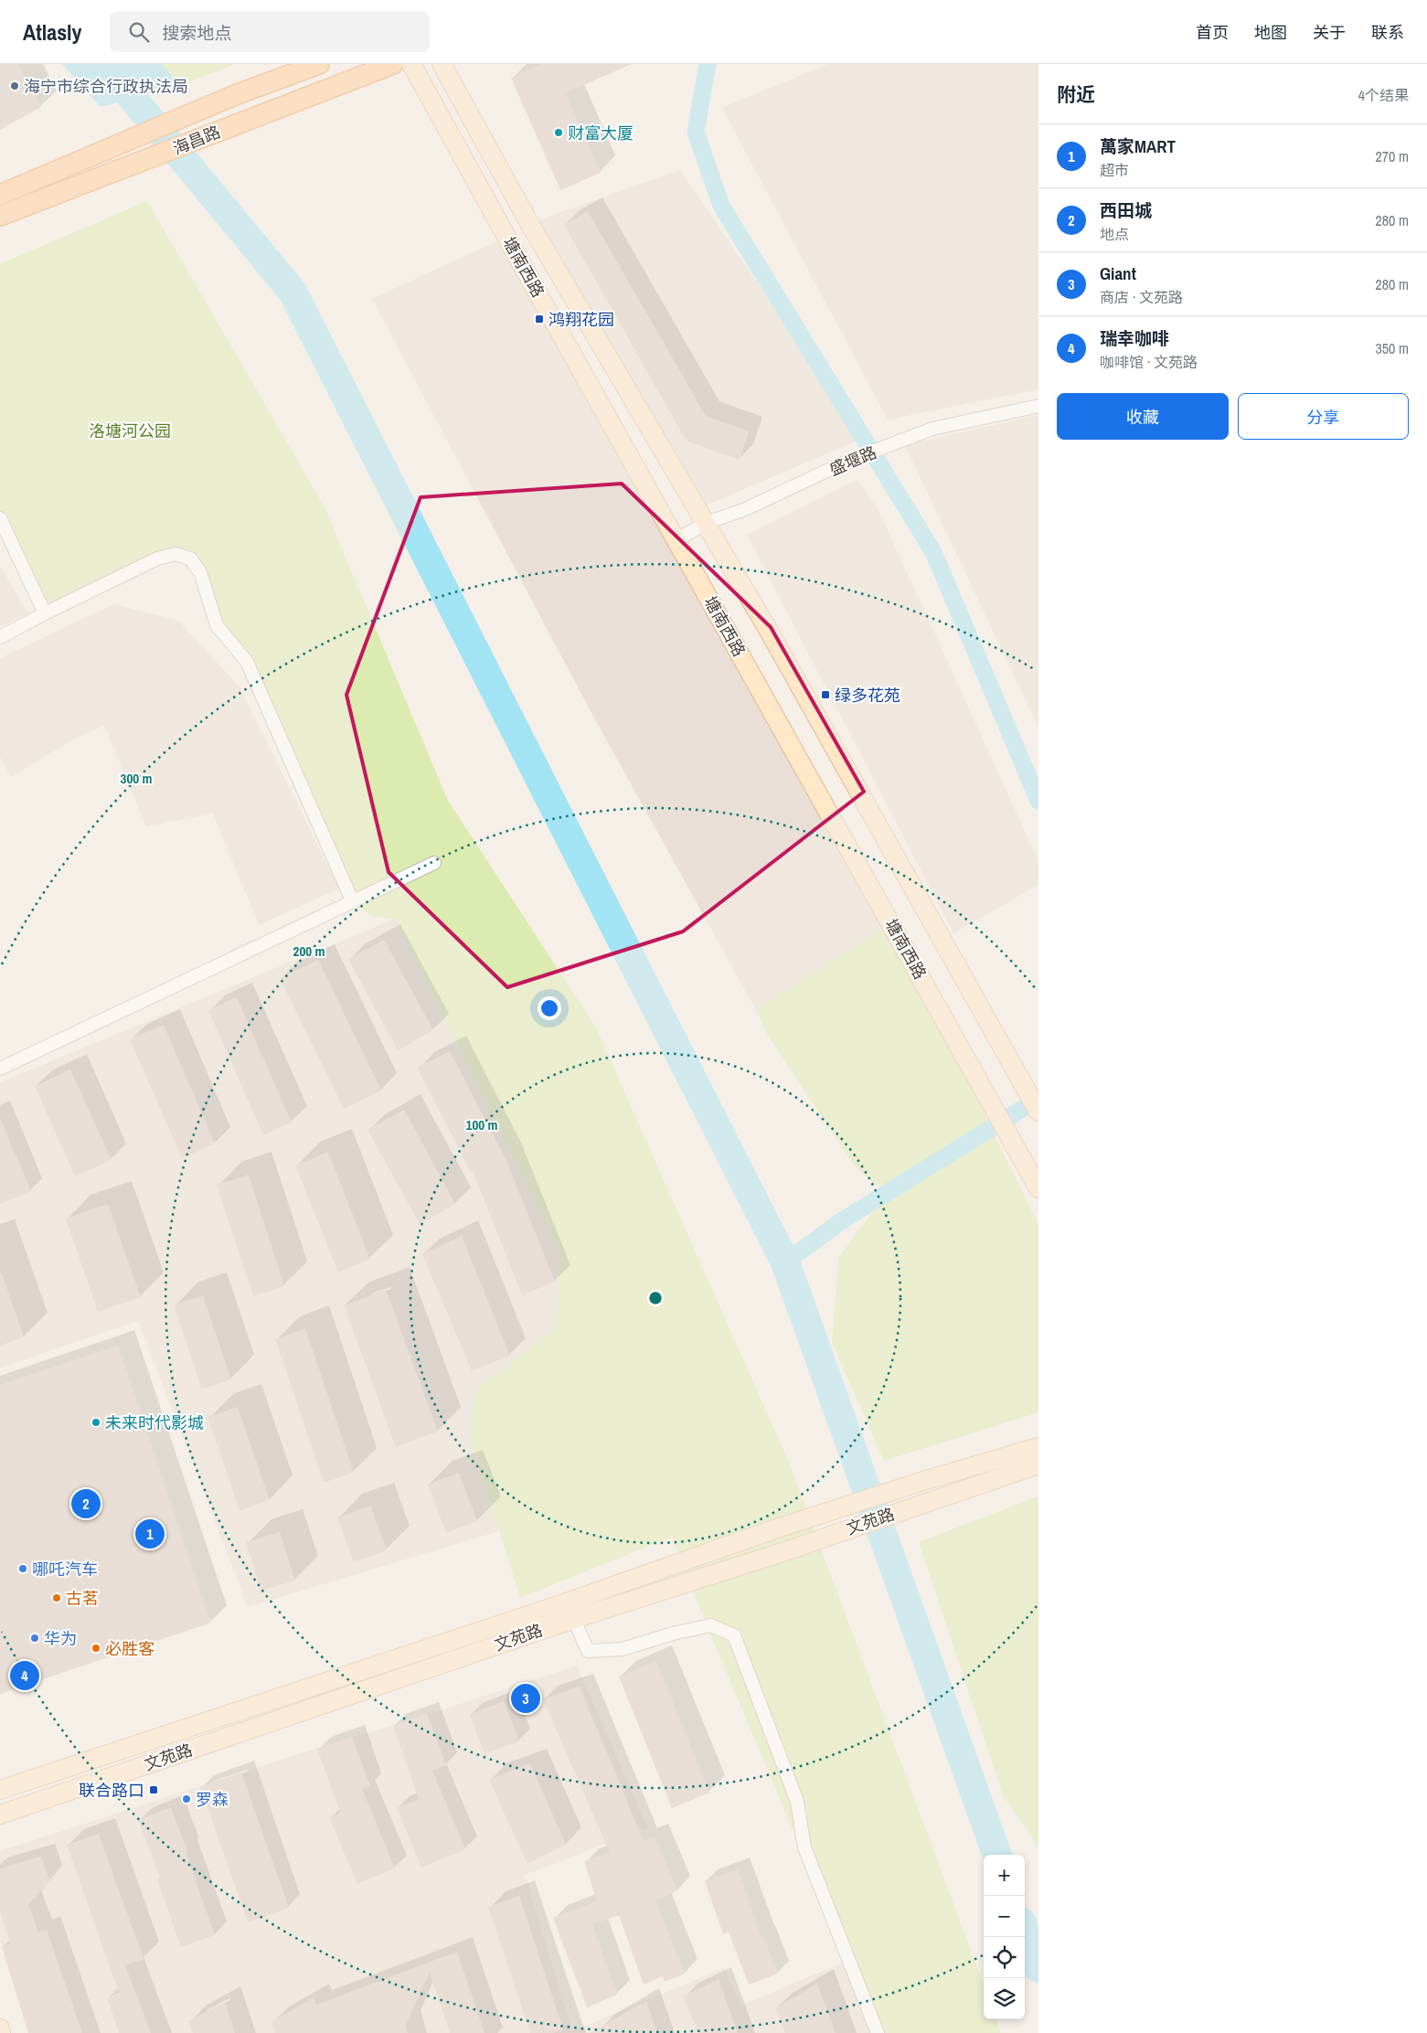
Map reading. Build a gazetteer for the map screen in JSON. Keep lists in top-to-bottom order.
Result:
{
  "streets": {
    "main road": ["海昌路", "塘南西路", "文苑路"],
    "street": ["盛堰路"]
  },
  "crossings": [
    ["塘南西路", "盛堰路"]
  ],
  "parks": ["洛塘河公园"],
  "places": {
    "other": [
      "海宁市综合行政执法局",
      "财富大厦",
      "未来时代影城",
      "哪吒汽车",
      "古茗",
      "华为",
      "必胜客",
      "罗森"
    ],
    "transit": ["鸿翔花园", "绿多花苑", "联合路口"]
  },
  "page": {
    "header": "Atlasly",
    "search": "搜索地点",
    "nav": [
      "首页",
      "地图",
      "关于",
      "联系"
    ],
    "heading": ["附近", "4个结果"],
    "list": [
      {
        "mark": "1",
        "name": "萬家MART",
        "note": "超市",
        "value": "270 m"
      },
      {
        "mark": "2",
        "name": "西田城",
        "note": "地点",
        "value": "280 m"
      },
      {
        "mark": "3",
        "name": "Giant",
        "note": "商店 · 文苑路",
        "value": "280 m"
      },
      {
        "mark": "4",
        "name": "瑞幸咖啡",
        "note": "咖啡馆 · 文苑路",
        "value": "350 m"
      }
    ],
    "buttons": ["收藏", "分享"],
    "pins": [
      "2",
      "1",
      "4",
      "3"
    ],
    "map_buttons": ["+", "−"]
  },
  "rings": ["300 m", "200 m", "100 m"]
}
